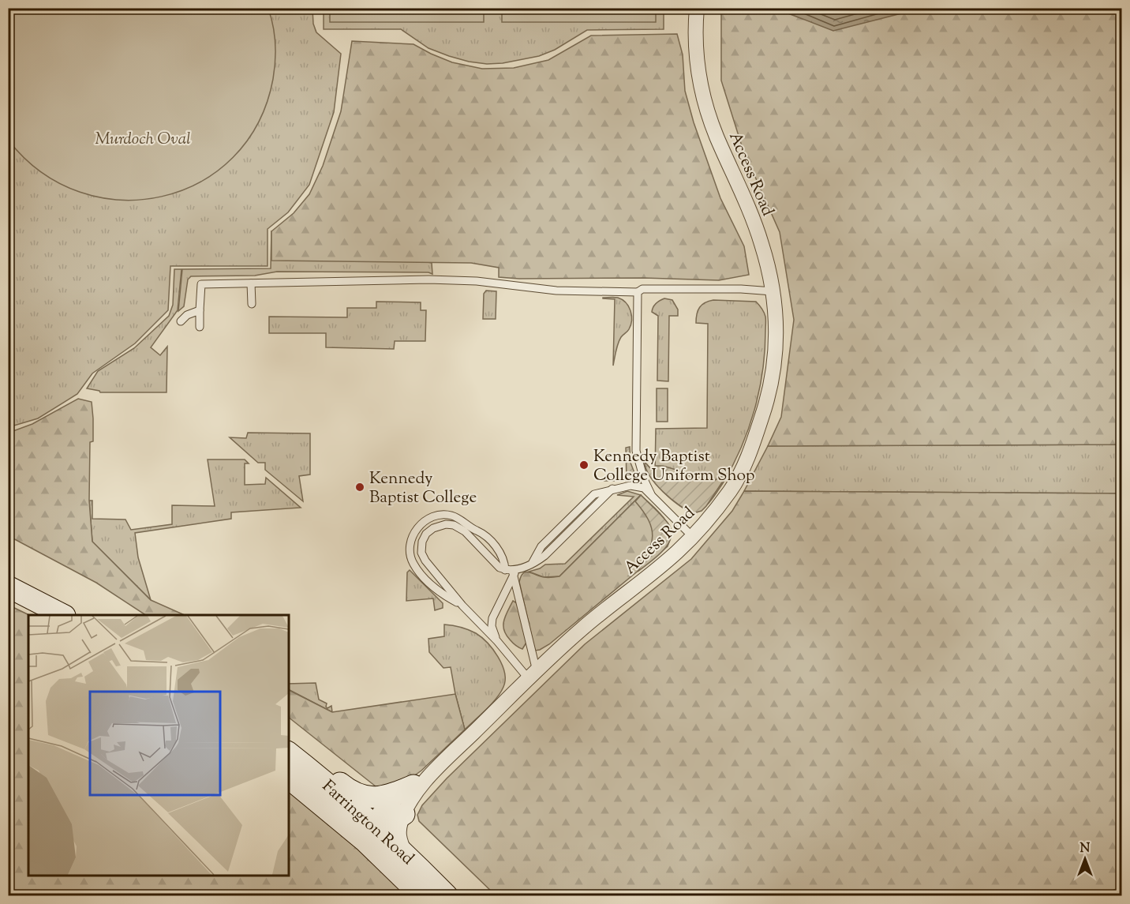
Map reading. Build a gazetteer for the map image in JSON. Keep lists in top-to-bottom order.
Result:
{
  "streets": {
    "main road": ["Farrington Road"],
    "street": ["Access Road"]
  },
  "crossings": [
    ["Access Road", "Farrington Road"]
  ],
  "parks": ["Murdoch Oval"],
  "places": ["Kennedy Baptist College Uniform Shop", "Kennedy Baptist College"],
  "north": "top"
}
